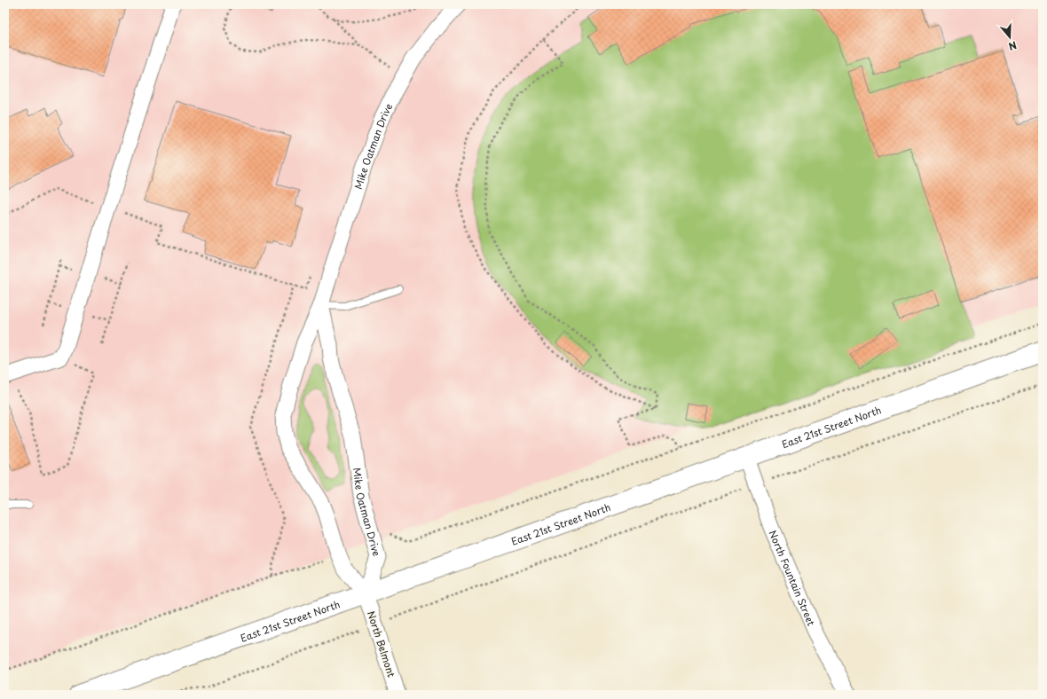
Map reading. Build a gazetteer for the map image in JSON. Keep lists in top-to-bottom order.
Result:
{
  "streets": {
    "main road": ["East 21st Street North"],
    "street": ["Mike Oatman Drive", "North Fountain Street", "North Belmont"]
  },
  "crossings": [
    ["Mike Oatman Drive", "East 21st Street North"],
    ["Mike Oatman Drive", "North Belmont"],
    ["East 21st Street North", "North Fountain Street"],
    ["East 21st Street North", "North Belmont"]
  ],
  "north": "bottom"
}
